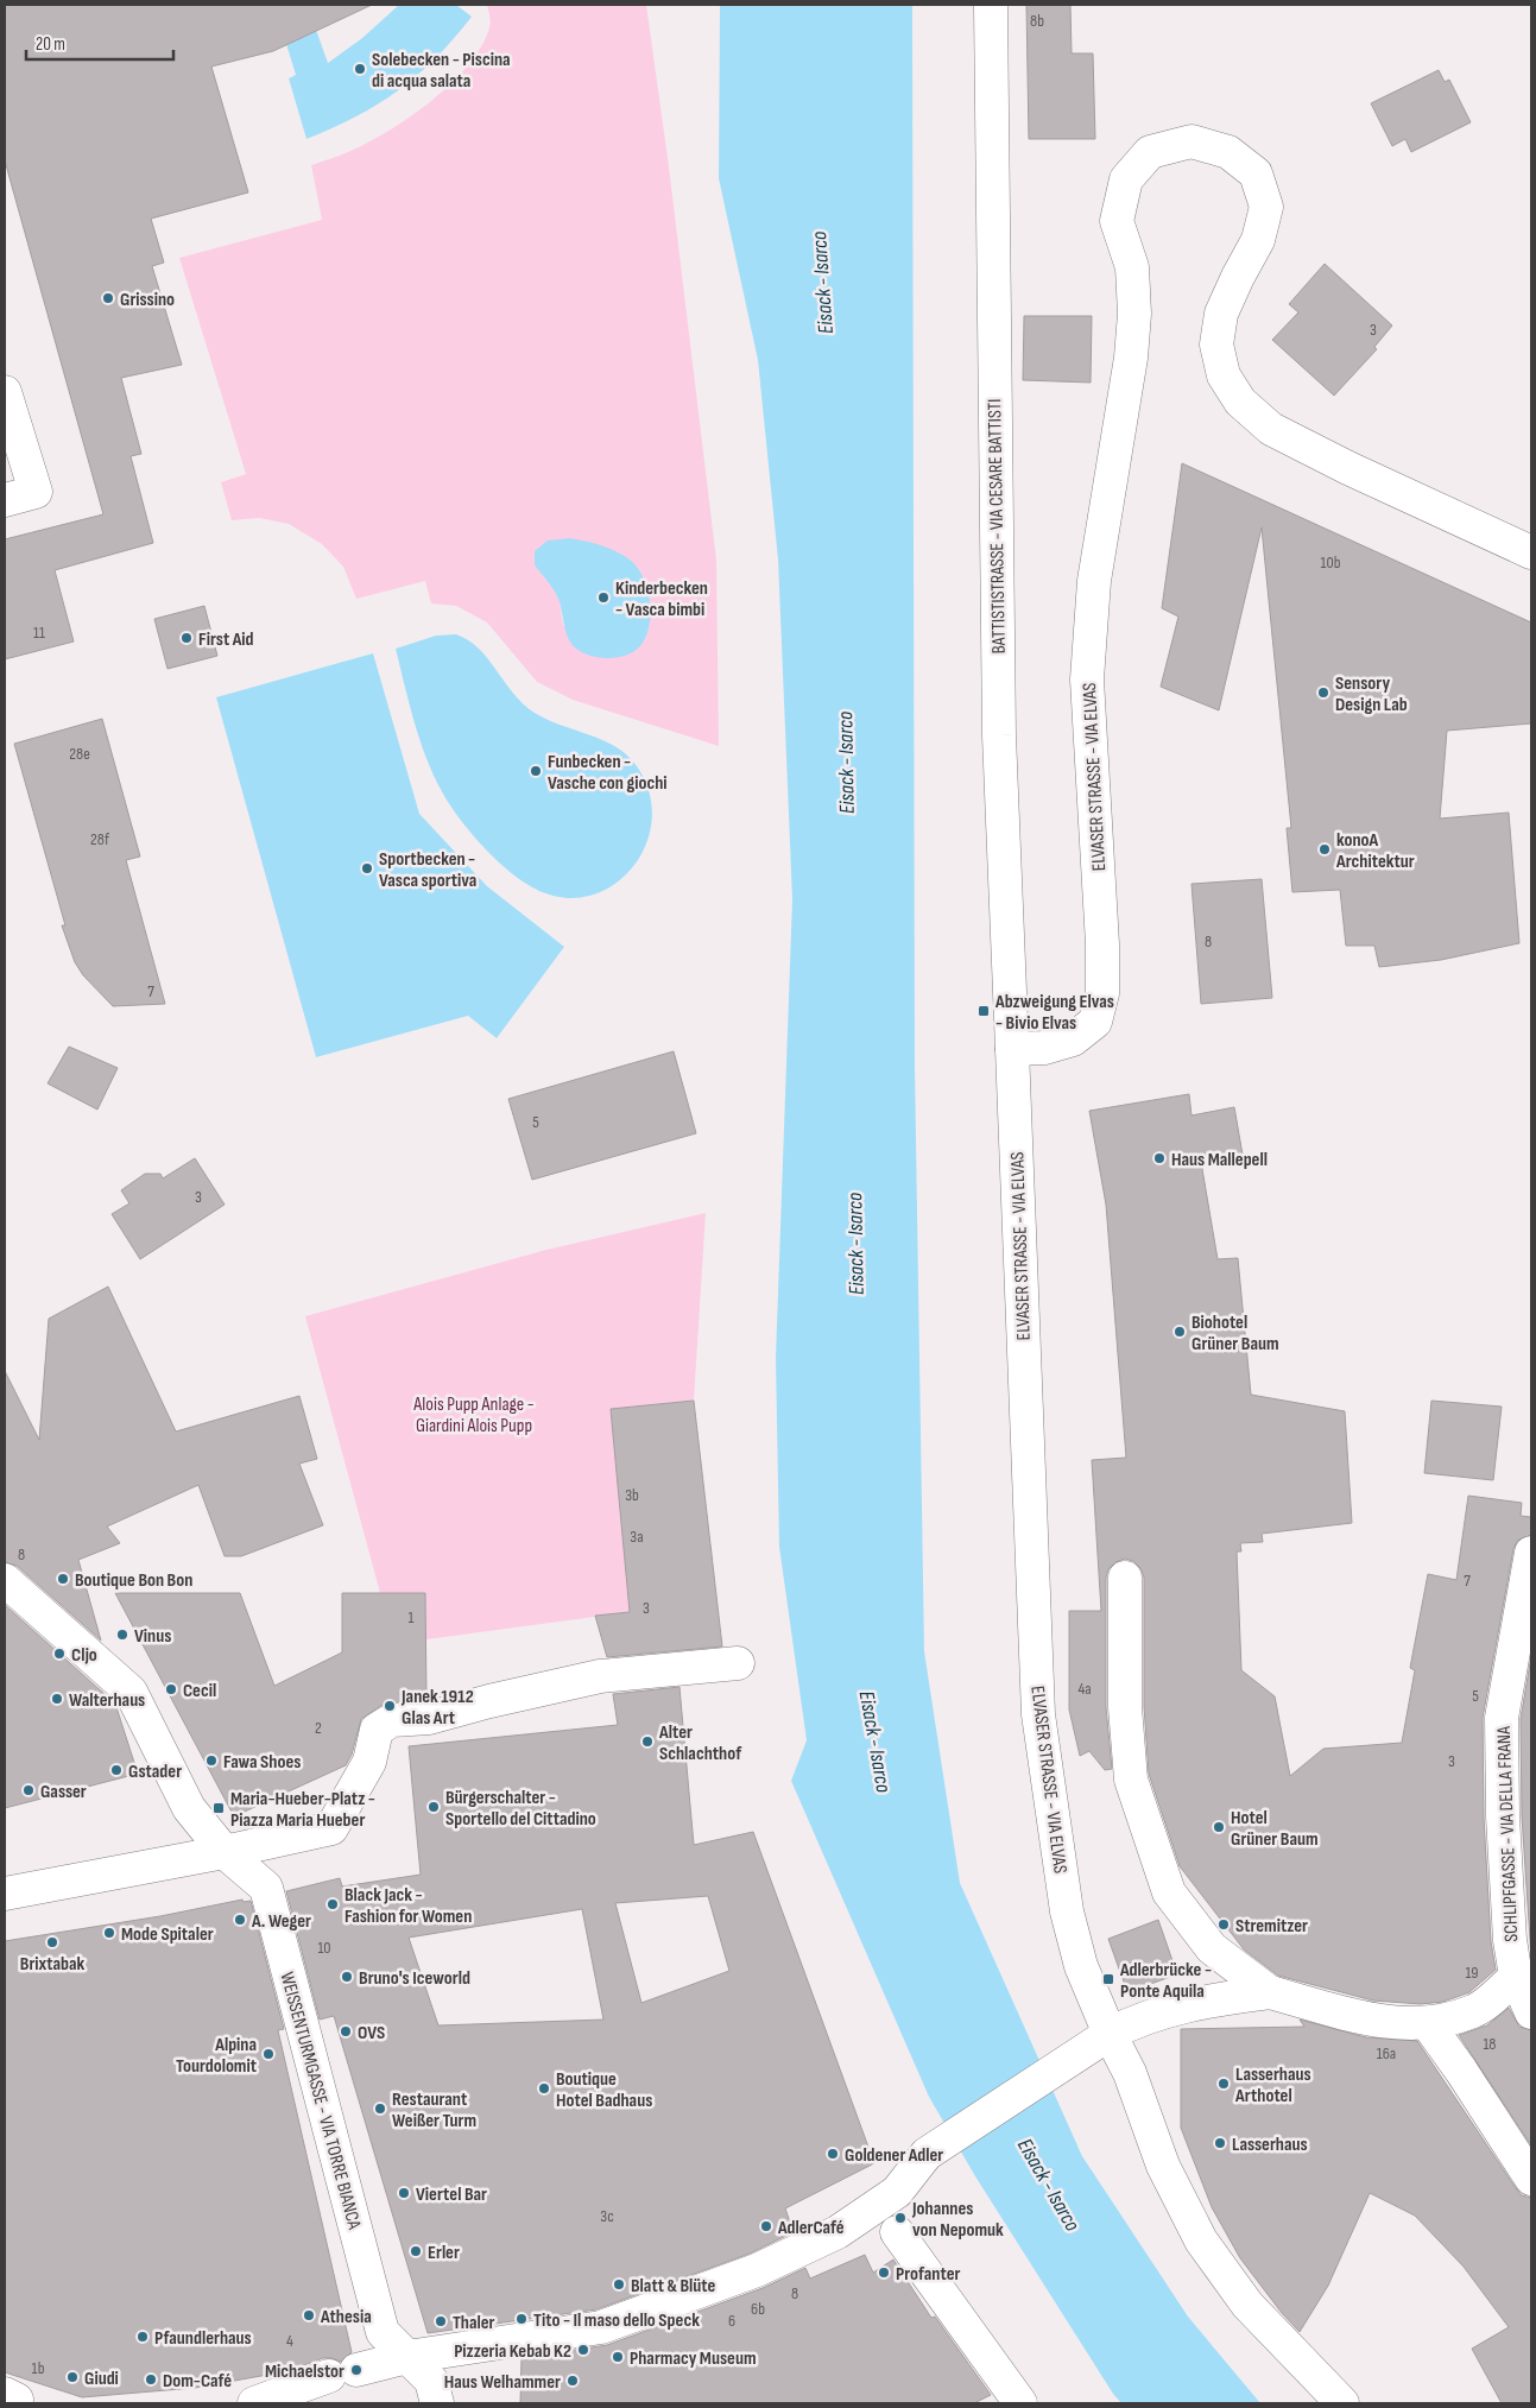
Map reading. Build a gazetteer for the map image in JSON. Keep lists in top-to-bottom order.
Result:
{
  "streets": {
    "street": [
      "BATTISTISTRASSE - VIA CESARE BATTISTI",
      "ELVASER STRASSE - VIA ELVAS",
      "SCHLIPFGASSE - VIA DELLA FRANA",
      "WEISSENTURMGASSE - VIA TORRE BIANCA"
    ]
  },
  "crossings": [
    ["BATTISTISTRASSE - VIA CESARE BATTISTI", "ELVASER STRASSE - VIA ELVAS"]
  ],
  "water": ["Eisack - Isarco"],
  "parks": ["Alois Pupp Anlage - Giardini Alois Pupp"],
  "places": {
    "other": [
      "Solebecken - Piscina di acqua salata",
      "Grissino",
      "Kinderbecken - Vasca bimbi",
      "First Aid",
      "Sensory Design Lab",
      "Funbecken - Vasche con giochi",
      "konoA Architektur",
      "Sportbecken - Vasca sportiva",
      "Haus Mallepell",
      "Biohotel Grüner Baum",
      "Boutique Bon Bon",
      "Vinus",
      "Cljo",
      "Cecil",
      "Walterhaus",
      "Janek 1912 Glas Art",
      "Alter Schlachthof",
      "Fawa Shoes",
      "Gstader",
      "Gasser",
      "Bürgerschalter - Sportello del Cittadino",
      "Hotel Grüner Baum",
      "Black Jack - Fashion for Women",
      "A. Weger",
      "Stremitzer",
      "Mode Spitaler",
      "Brixtabak",
      "Bruno's Iceworld",
      "OVS",
      "Alpina Tourdolomit",
      "Lasserhaus Arthotel",
      "Boutique Hotel Badhaus",
      "Restaurant Weißer Turm",
      "Lasserhaus",
      "Goldener Adler",
      "Viertel Bar",
      "Johannes von Nepomuk",
      "AdlerCafé",
      "Erler",
      "Profanter",
      "Blatt & Blüte",
      "Athesia",
      "Tito - Il maso dello Speck",
      "Thaler",
      "Pfaundlerhaus",
      "Pizzeria Kebab K2",
      "Pharmacy Museum",
      "Michaelstor",
      "Giudi",
      "Dom-Café",
      "Haus Welhammer"
    ],
    "transit": ["Abzweigung Elvas - Bivio Elvas", "Maria-Hueber-Platz - Piazza Maria Hueber", "Adlerbrücke - Ponte Aquila"]
  },
  "house_numbers": [
    "8b",
    "3",
    "10b",
    "11",
    "28e",
    "28f",
    "8",
    "7",
    "5",
    "3",
    "3b",
    "3a",
    "8",
    "7",
    "3",
    "1",
    "4a",
    "5",
    "2",
    "3",
    "10",
    "19",
    "18",
    "16a",
    "3c",
    "8",
    "6b",
    "6",
    "4",
    "1b"
  ],
  "scale_bar": "20 m"
}
